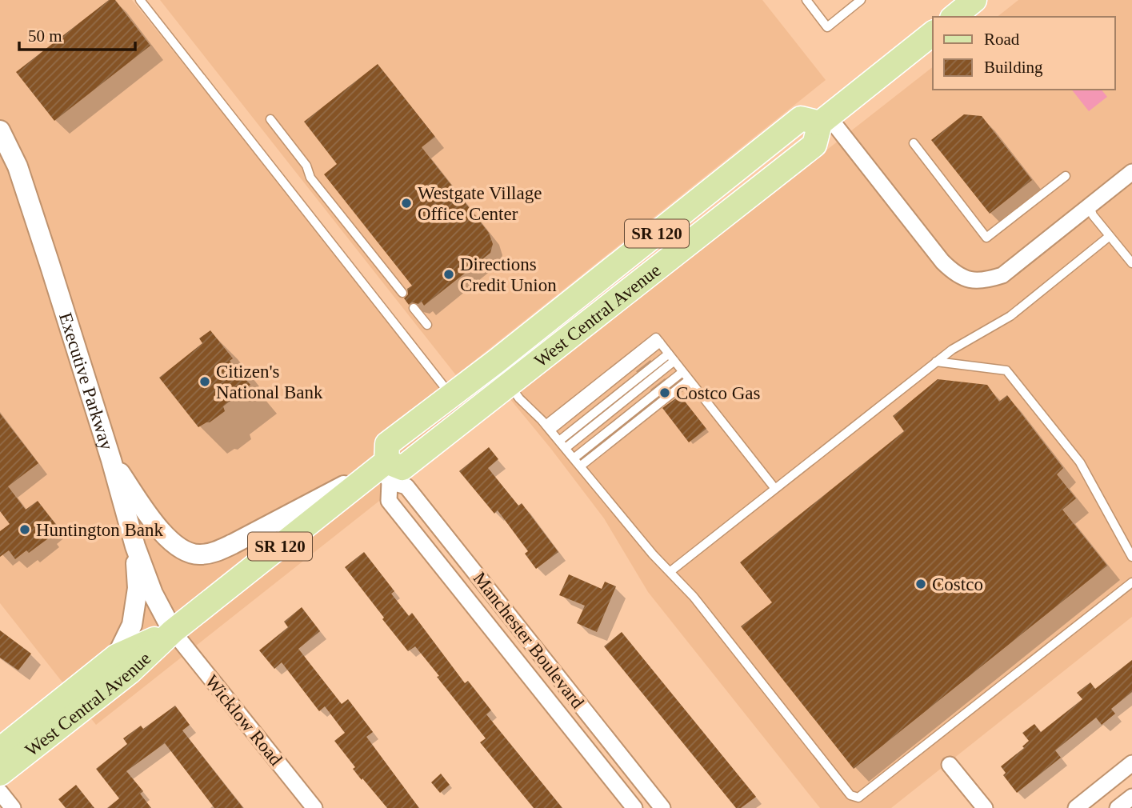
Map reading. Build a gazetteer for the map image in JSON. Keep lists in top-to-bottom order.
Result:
{
  "streets": {
    "main road": ["SR 120", "West Central Avenue"],
    "street": ["Executive Parkway", "Manchester Boulevard", "Wicklow Road"]
  },
  "crossings": [
    ["West Central Avenue", "Executive Parkway"],
    ["West Central Avenue", "Manchester Boulevard"],
    ["West Central Avenue", "Wicklow Road"],
    ["Executive Parkway", "Wicklow Road"]
  ],
  "places": [
    "Westgate Village Office Center",
    "Directions Credit Union",
    "Citizen's National Bank",
    "Costco Gas",
    "Huntington Bank",
    "Costco"
  ],
  "legend": ["Road", "Building"],
  "scale_bar": "50 m"
}
